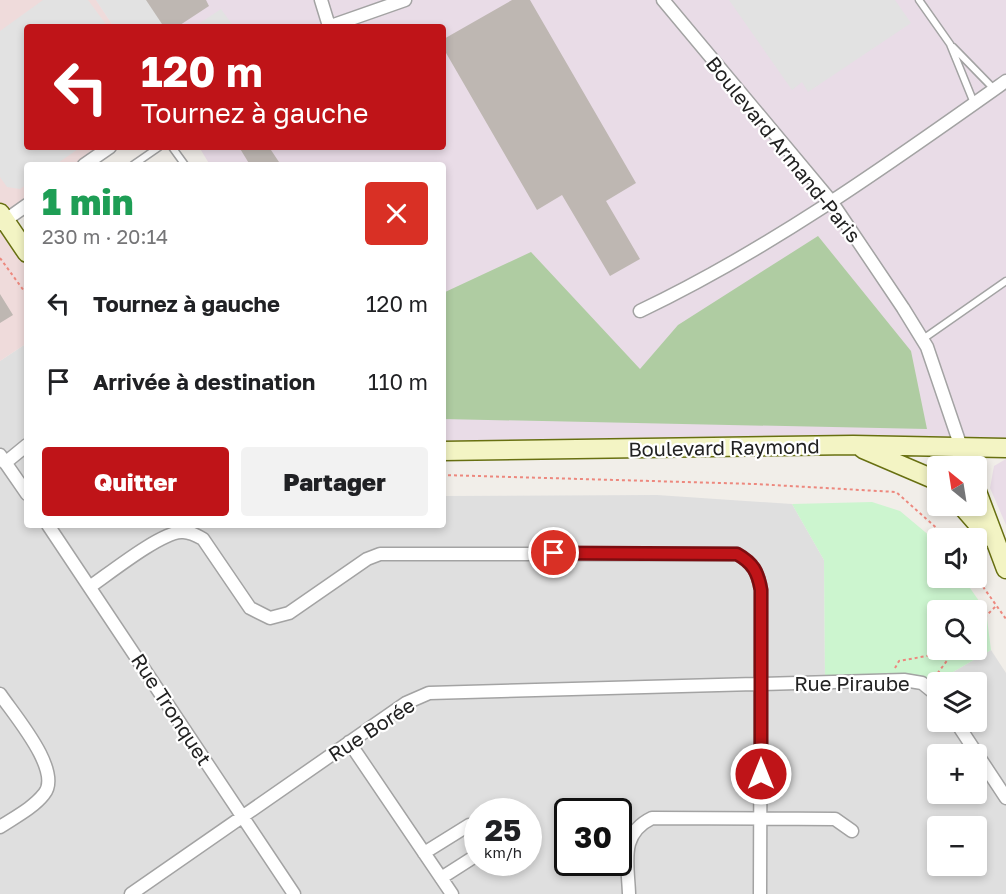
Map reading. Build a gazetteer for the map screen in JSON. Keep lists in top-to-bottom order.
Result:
{
  "streets": {
    "street": [
      "Boulevard Armand-Paris",
      "Boulevard Raymond",
      "Rue Piraube",
      "Rue Tronquet",
      "Rue Borée"
    ]
  },
  "crossings": [
    ["Boulevard Armand-Paris", "Boulevard Raymond"],
    ["Rue Piraube", "Rue Borée"],
    ["Rue Tronquet", "Rue Borée"]
  ],
  "north": "top left",
  "page": {
    "turn": ["120 m", "Tournez à gauche"],
    "heading": ["1 min", "230 m · 20:14"],
    "list": [
      {
        "name": "Tournez à gauche",
        "value": "120 m"
      },
      {
        "name": "Arrivée à destination",
        "value": "110 m"
      }
    ],
    "buttons": ["Quitter", "Partager"],
    "map_buttons": ["+", "−"],
    "speed": "25 km/h",
    "limit": "30"
  }
}
